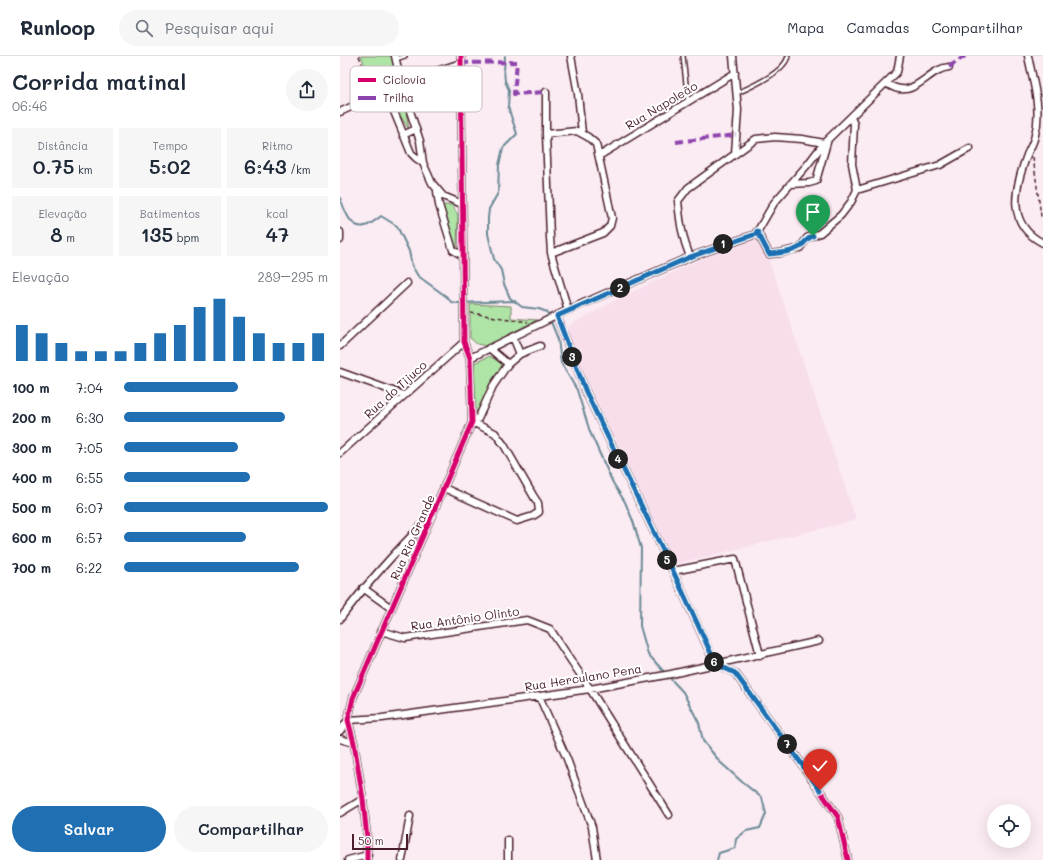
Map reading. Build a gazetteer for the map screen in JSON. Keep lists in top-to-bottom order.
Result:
{
  "streets": {
    "street": [
      "Rua Napoleão",
      "Rua do Tijuco",
      "Rua Rio Grande",
      "Rua Antônio Olinto",
      "Rua Herculano Pena"
    ]
  },
  "crossings": [
    ["Rua do Tijuco", "Rua Rio Grande"],
    ["Rua Rio Grande", "Rua Antônio Olinto"],
    ["Rua Rio Grande", "Rua Herculano Pena"],
    ["Rua Antônio Olinto", "Rua Herculano Pena"]
  ],
  "legend": ["Ciclovia", "Trilha"],
  "scale_bar": "50 m",
  "page": {
    "header": "Runloop",
    "search": "Pesquisar aqui",
    "nav": ["Mapa", "Camadas", "Compartilhar"],
    "heading": ["Corrida matinal", "06:46"],
    "stats": [
      ["Distância", "0.75 km"],
      ["Tempo", "5:02"],
      ["Ritmo", "6:43 /km"],
      ["Elevação", "8 m"],
      ["Batimentos", "135 bpm"],
      ["kcal", "47"]
    ],
    "pins": [
      "1",
      "2",
      "3",
      "4",
      "5",
      "6",
      "7"
    ],
    "chart": ["Elevação", "289–295 m"],
    "list": [
      {
        "name": "100 m",
        "note": "7:04"
      },
      {
        "name": "200 m",
        "note": "6:30"
      },
      {
        "name": "300 m",
        "note": "7:05"
      },
      {
        "name": "400 m",
        "note": "6:55"
      },
      {
        "name": "500 m",
        "note": "6:07"
      },
      {
        "name": "600 m",
        "note": "6:57"
      },
      {
        "name": "700 m",
        "note": "6:22"
      }
    ],
    "buttons": ["Salvar", "Compartilhar"],
    "scale": "50 m"
  }
}
